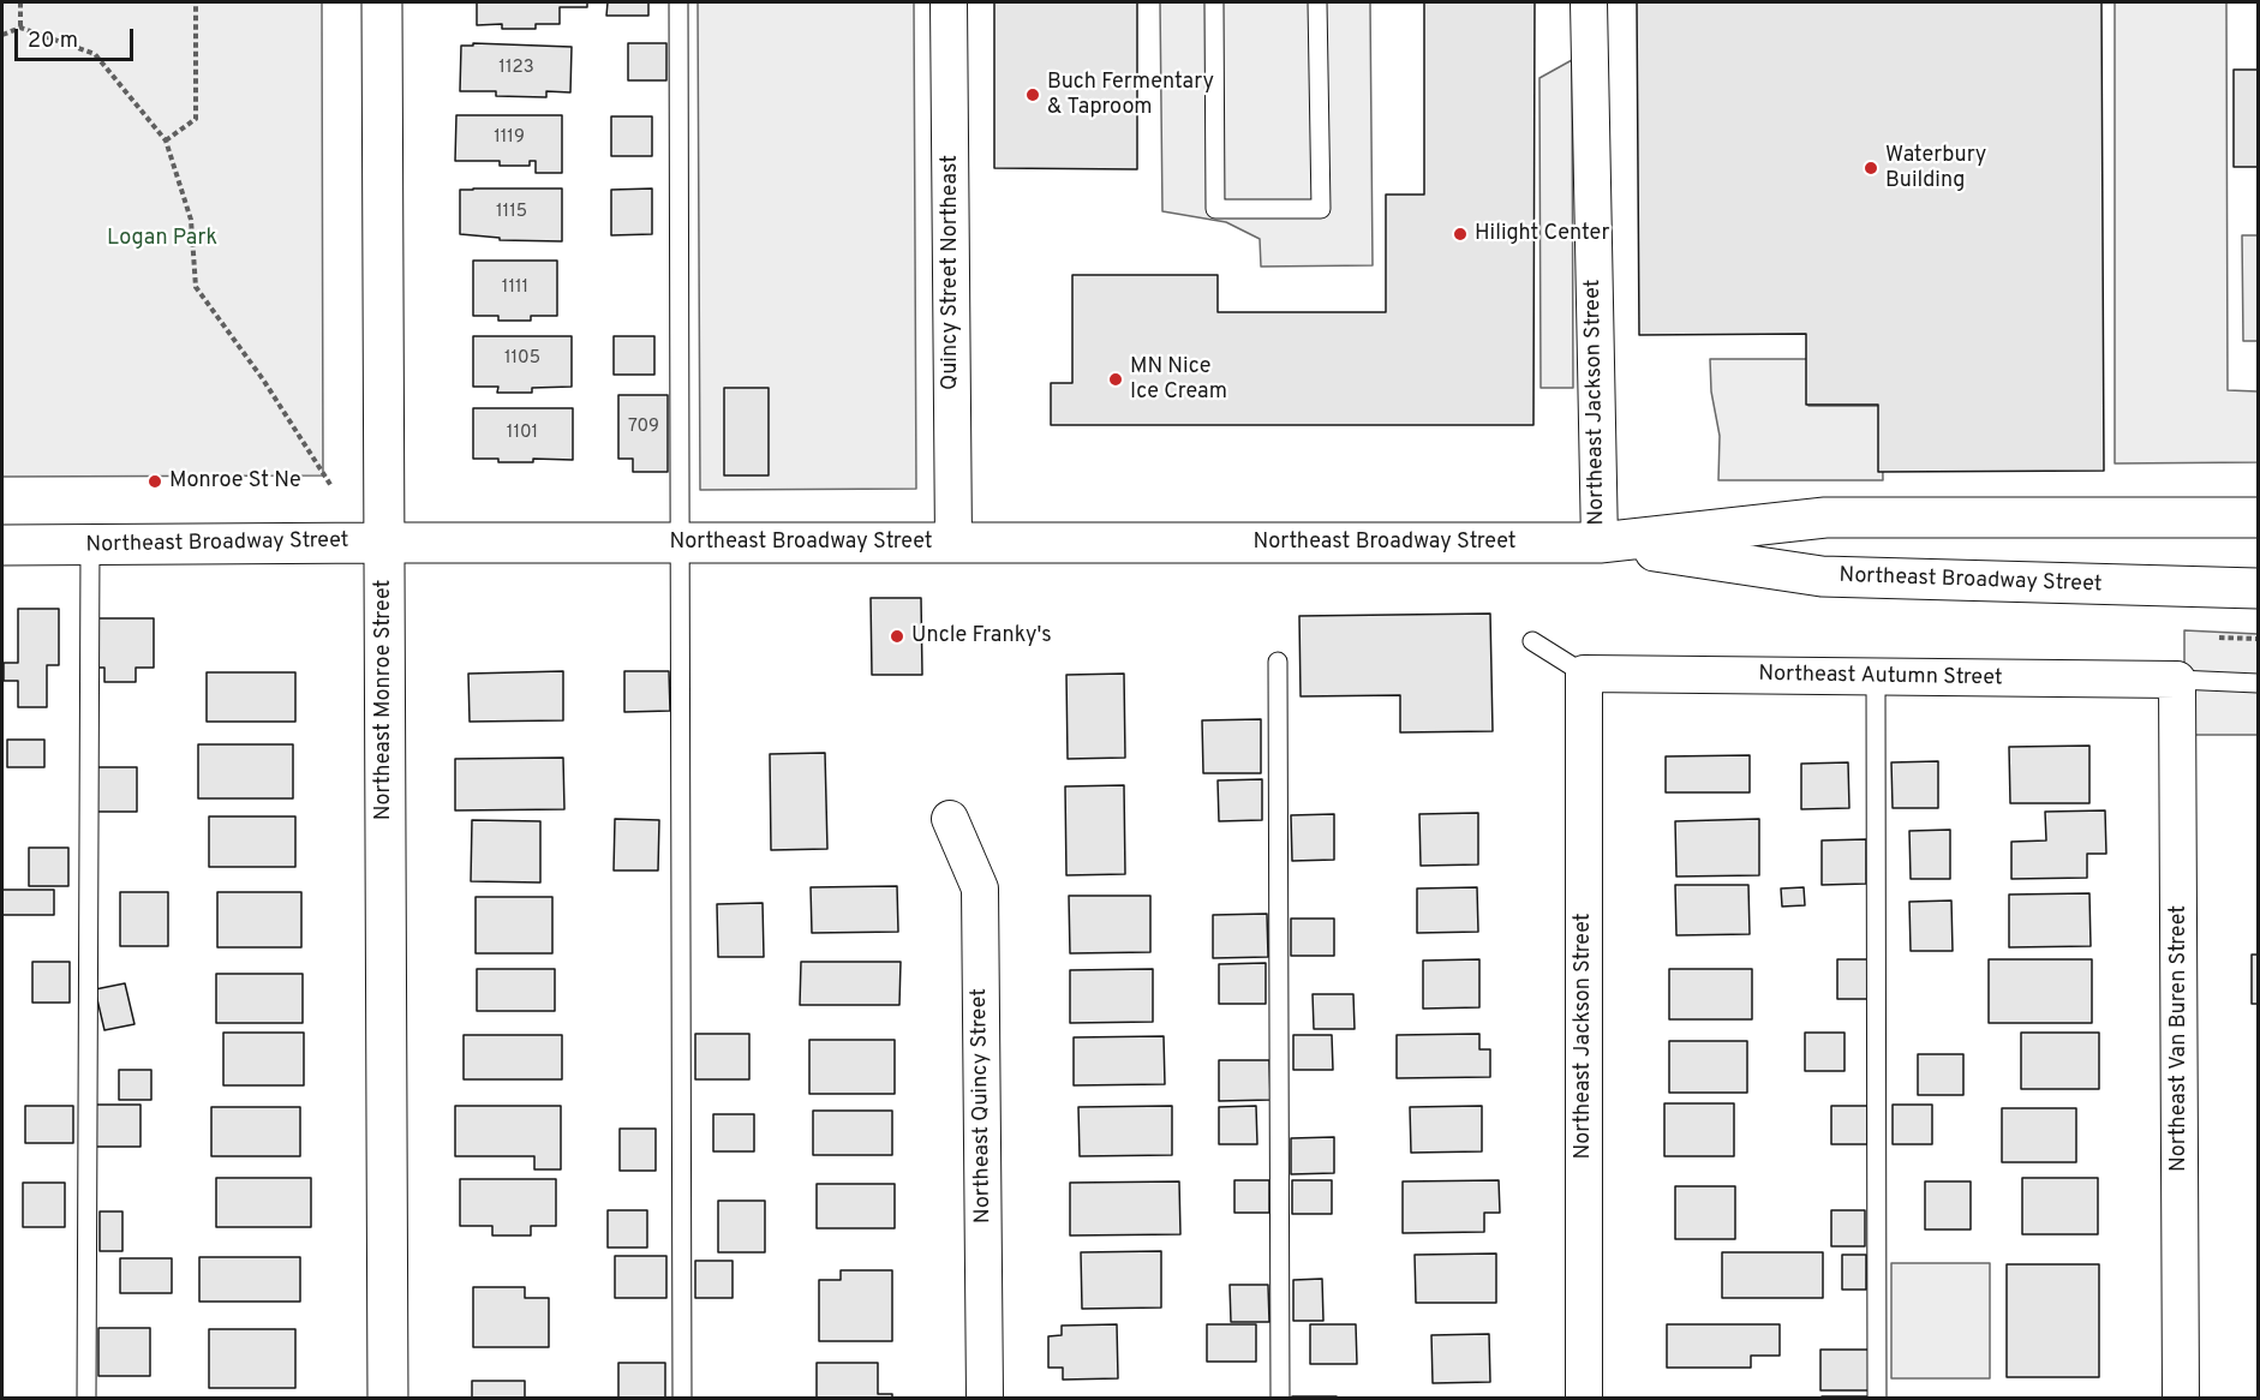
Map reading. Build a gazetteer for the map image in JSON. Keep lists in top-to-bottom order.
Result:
{
  "streets": {
    "main road": ["Northeast Broadway Street", "Northeast Monroe Street"],
    "street": [
      "Quincy Street Northeast",
      "Northeast Jackson Street",
      "Northeast Autumn Street",
      "Northeast Van Buren Street",
      "Northeast Quincy Street"
    ]
  },
  "crossings": [
    ["Quincy Street Northeast", "Northeast Broadway Street"],
    ["Northeast Jackson Street", "Northeast Broadway Street"],
    ["Northeast Jackson Street", "Northeast Autumn Street"],
    ["Northeast Broadway Street", "Northeast Monroe Street"],
    ["Northeast Autumn Street", "Northeast Van Buren Street"]
  ],
  "parks": ["Logan Park"],
  "places": [
    "Buch Fermentary & Taproom",
    "Waterbury Building",
    "Hilight Center",
    "MN Nice Ice Cream",
    "Monroe St Ne",
    "Uncle Franky's"
  ],
  "house_numbers": [
    "1123",
    "1119",
    "1115",
    "1111",
    "1105",
    "709",
    "1101"
  ],
  "scale_bar": "20 m"
}
